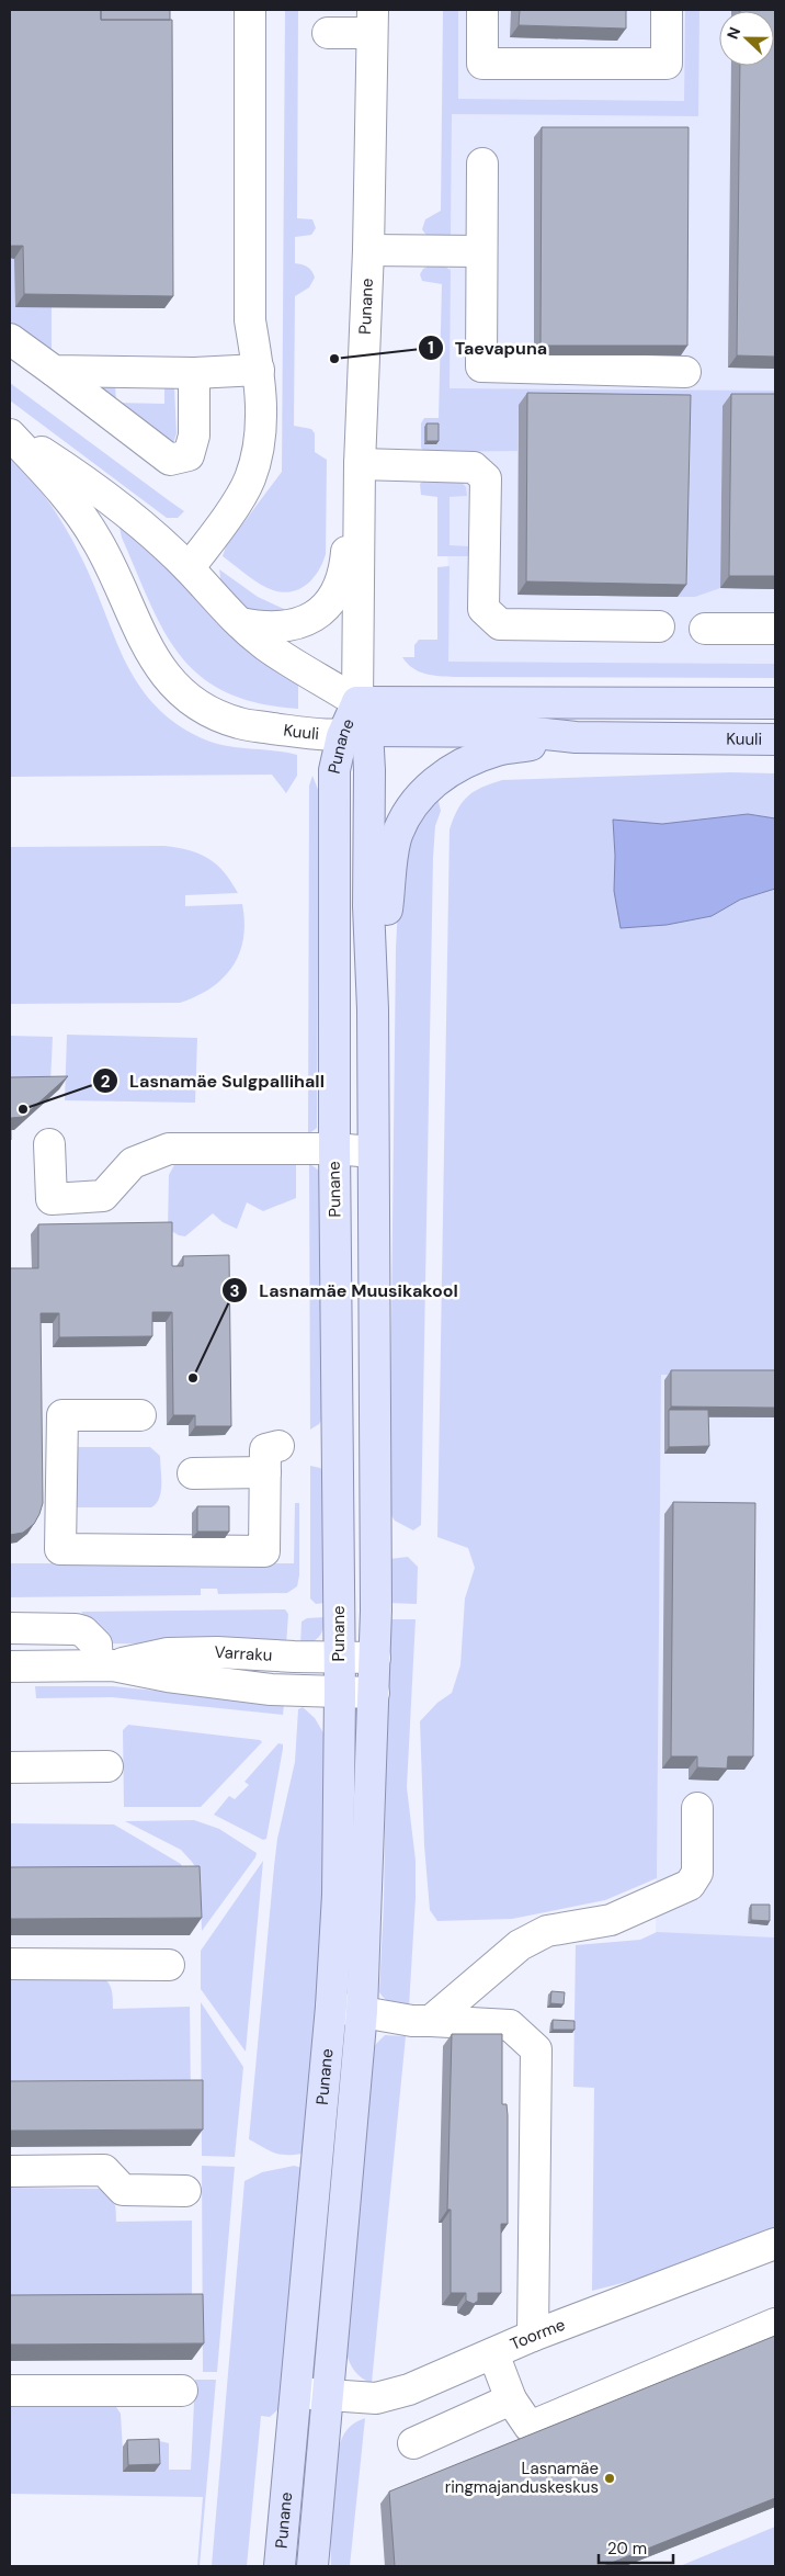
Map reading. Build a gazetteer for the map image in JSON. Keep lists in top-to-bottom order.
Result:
{
  "streets": {
    "main road": ["Punane", "Kuuli"],
    "street": ["Varraku", "Toorme"]
  },
  "crossings": [
    ["Punane", "Kuuli"],
    ["Punane", "Varraku"],
    ["Punane", "Toorme"]
  ],
  "places": [
    "Taevapuna",
    "Lasnamäe Sulgpallihall",
    "Lasnamäe Muusikakool",
    "Lasnamäe ringmajanduskeskus"
  ],
  "scale_bar": "20 m",
  "north": "left"
}
